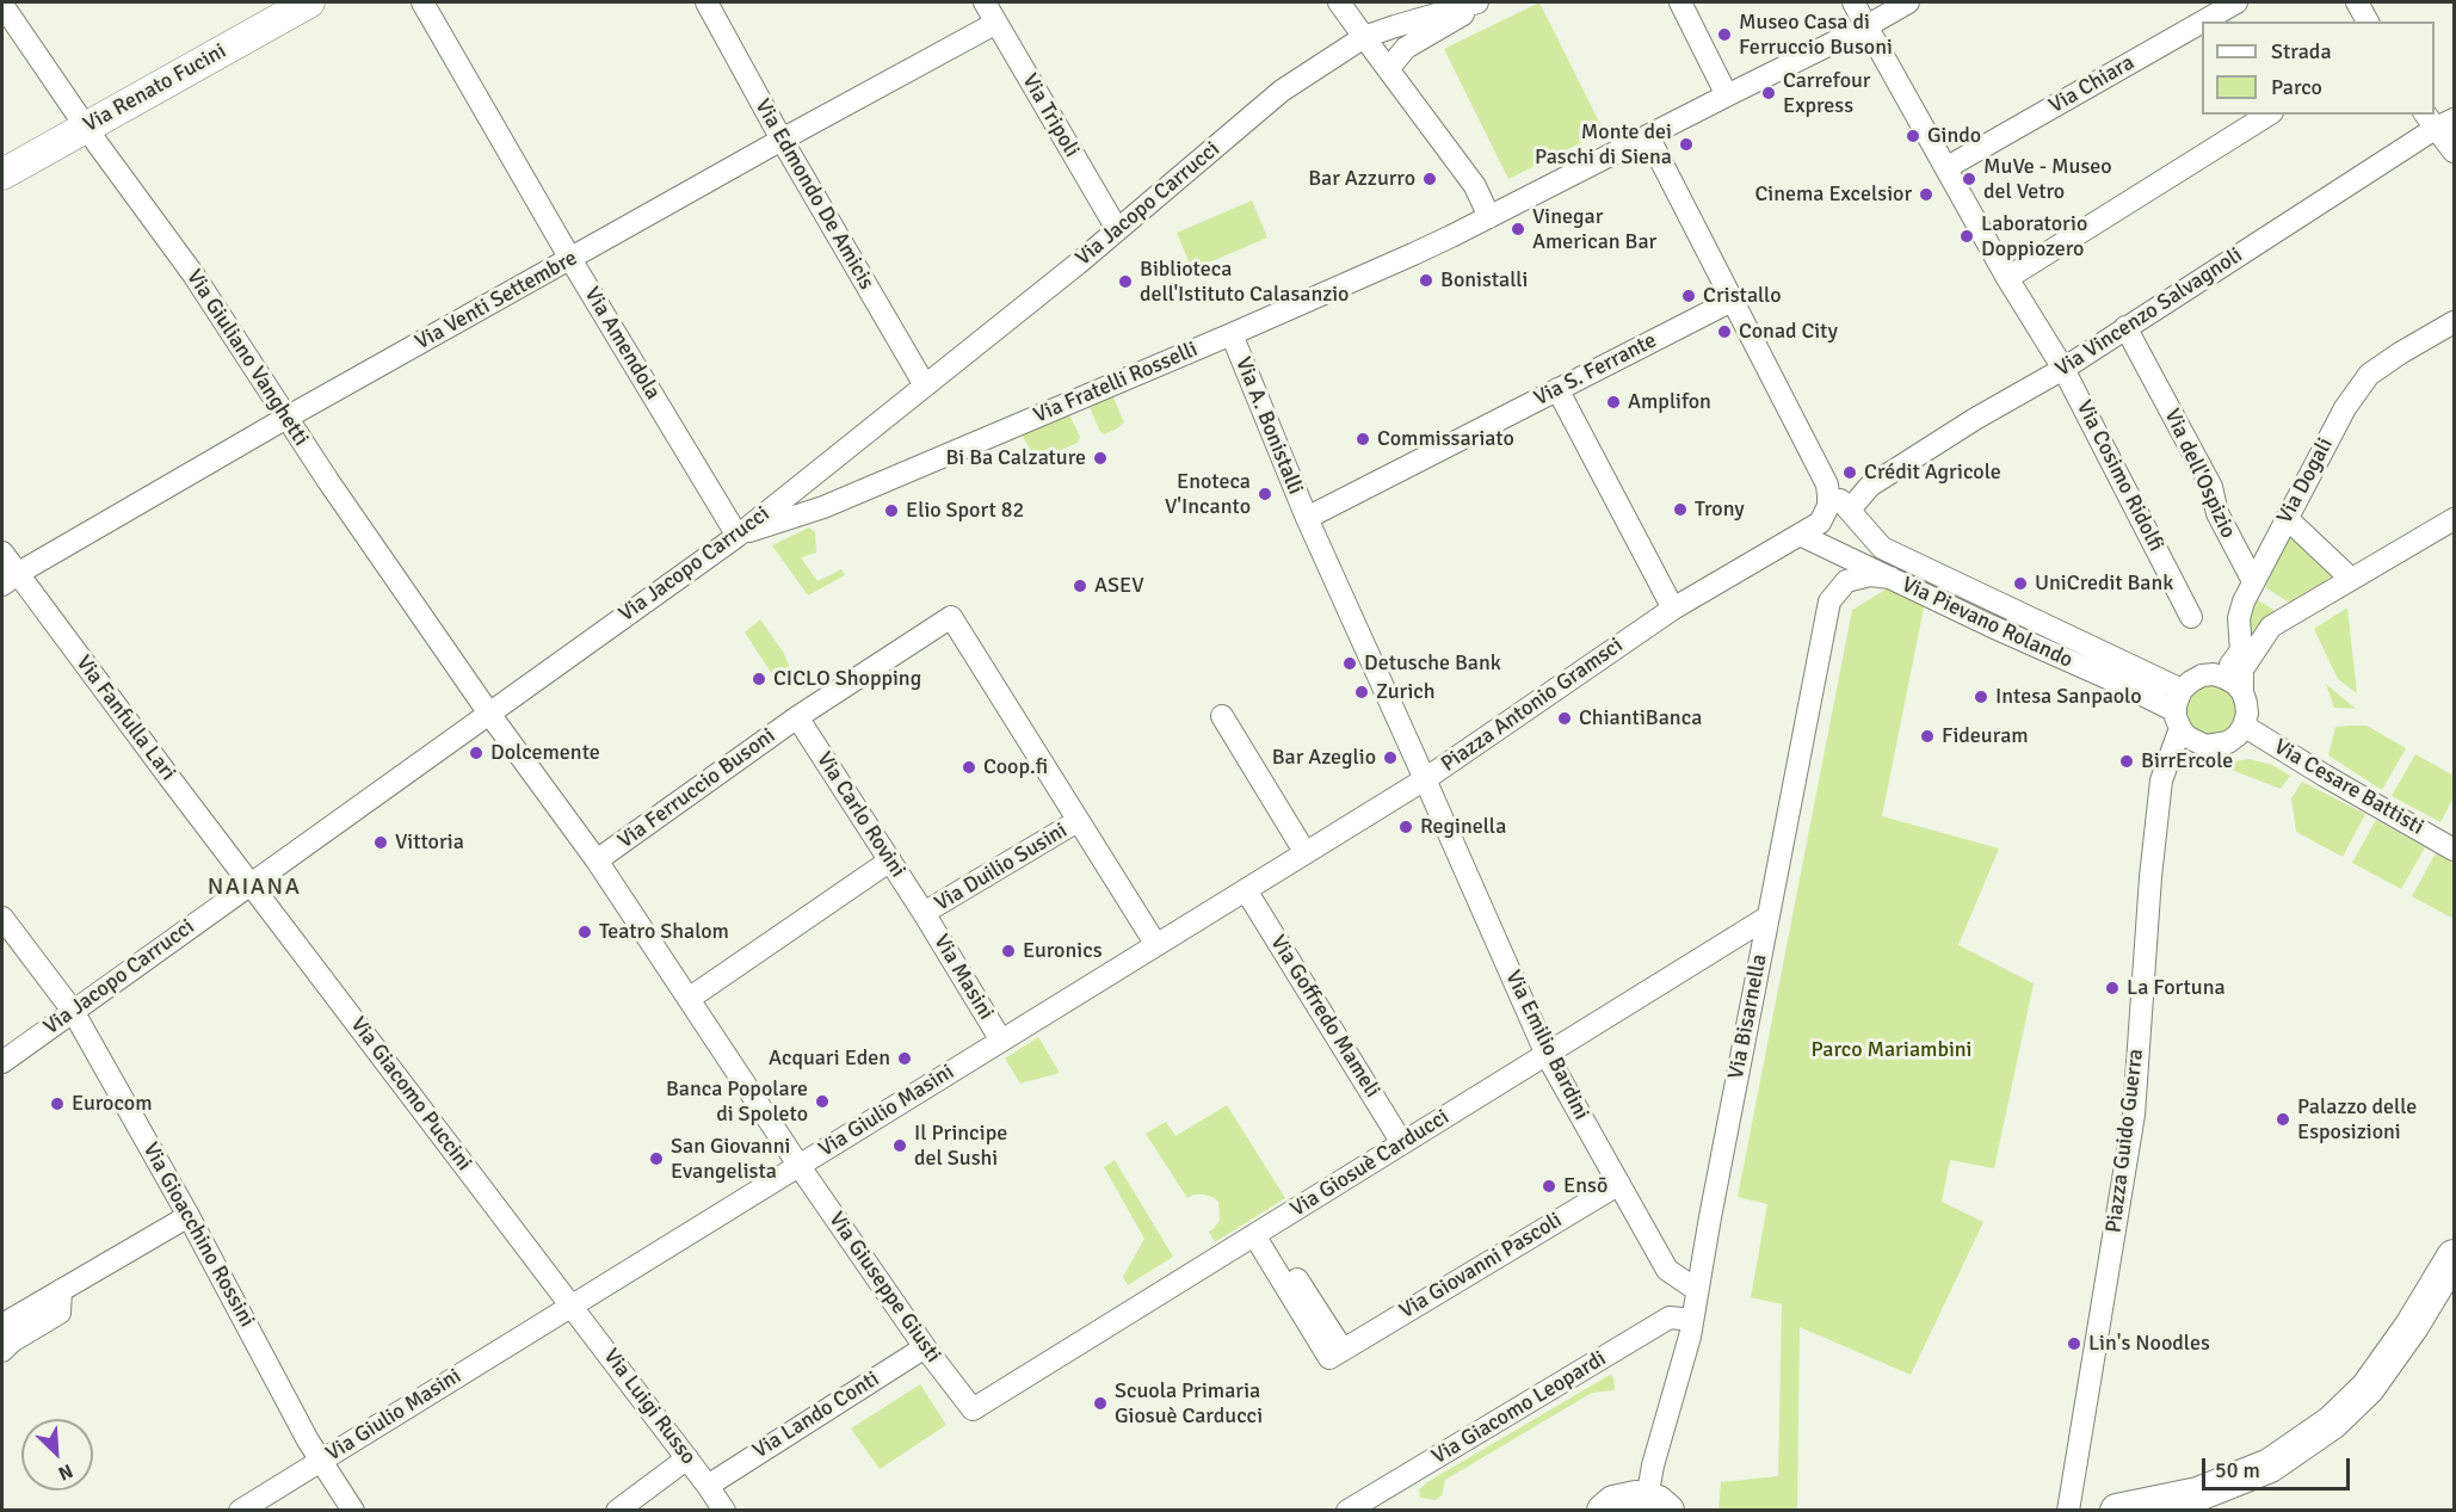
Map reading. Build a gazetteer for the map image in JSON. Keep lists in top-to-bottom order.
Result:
{
  "streets": {
    "main road": ["Via Renato Fucini"],
    "street": [
      "Via Chiara",
      "Via Tripoli",
      "Via Edmondo De Amicis",
      "Via Jacopo Carrucci",
      "Via Venti Settembre",
      "Via Vincenzo Salvagnoli",
      "Via Amendola",
      "Via Giuliano Vanghetti",
      "Via S. Ferrante",
      "Via Fratelli Rosselli",
      "Via A. Bonistalli",
      "Via dell'Ospizio",
      "Via Cosimo Ridolfi",
      "Via Dogali",
      "Via Pievano Rolando",
      "Piazza Antonio Gramsci",
      "Via Fanfulla Lari",
      "Via Cesare Battisti",
      "Via Ferruccio Busoni",
      "Via Carlo Rovini",
      "Via Duilio Susini",
      "Via Masini",
      "Via Goffredo Mameli",
      "Via Bisarnella",
      "Via Emilio Bardini",
      "Via Giacomo Puccini",
      "Via Giulio Masini",
      "Piazza Guido Guerra",
      "Via Giosuè Carducci",
      "Via Gioacchino Rossini",
      "Via Giovanni Pascoli",
      "Via Giuseppe Giusti",
      "Via Luigi Russo",
      "Via Giacomo Leopardi",
      "Via Lando Conti"
    ]
  },
  "crossings": [
    ["Via Chiara", "Via Cosimo Ridolfi"],
    ["Via Renato Fucini", "Via Giuliano Vanghetti"],
    ["Via Tripoli", "Via Jacopo Carrucci"],
    ["Via Tripoli", "Via Venti Settembre"],
    ["Via Edmondo De Amicis", "Via Jacopo Carrucci"],
    ["Via Edmondo De Amicis", "Via Venti Settembre"],
    ["Via Jacopo Carrucci", "Via Amendola"],
    ["Via Jacopo Carrucci", "Via Giuliano Vanghetti"],
    ["Via Jacopo Carrucci", "Via Fratelli Rosselli"],
    ["Via Jacopo Carrucci", "Via Fanfulla Lari"],
    ["Via Jacopo Carrucci", "Via Ferruccio Busoni"],
    ["Via Jacopo Carrucci", "Via Giacomo Puccini"],
    ["Via Jacopo Carrucci", "Via Gioacchino Rossini"],
    ["Via Venti Settembre", "Via Amendola"],
    ["Via Venti Settembre", "Via Giuliano Vanghetti"],
    ["Via Venti Settembre", "Via Fanfulla Lari"],
    ["Via Vincenzo Salvagnoli", "Via dell'Ospizio"],
    ["Via Vincenzo Salvagnoli", "Via Cosimo Ridolfi"],
    ["Via Vincenzo Salvagnoli", "Via Pievano Rolando"],
    ["Via Amendola", "Via Fratelli Rosselli"],
    ["Via Giuliano Vanghetti", "Via Ferruccio Busoni"],
    ["Via S. Ferrante", "Via A. Bonistalli"],
    ["Via S. Ferrante", "Via Pievano Rolando"],
    ["Via S. Ferrante", "Piazza Antonio Gramsci"],
    ["Via Fratelli Rosselli", "Via A. Bonistalli"],
    ["Via Fratelli Rosselli", "Via Cosimo Ridolfi"],
    ["Via Fratelli Rosselli", "Via Pievano Rolando"],
    ["Via A. Bonistalli", "Piazza Antonio Gramsci"],
    ["Via dell'Ospizio", "Via Dogali"],
    ["Via Dogali", "Via Pievano Rolando"],
    ["Via Dogali", "Via Cesare Battisti"],
    ["Via Dogali", "Piazza Guido Guerra"],
    ["Via Pievano Rolando", "Via Cesare Battisti"],
    ["Via Pievano Rolando", "Via Bisarnella"],
    ["Via Pievano Rolando", "Piazza Guido Guerra"],
    ["Piazza Antonio Gramsci", "Via Emilio Bardini"],
    ["Piazza Antonio Gramsci", "Via Giulio Masini"],
    ["Via Fanfulla Lari", "Via Giacomo Puccini"],
    ["Via Cesare Battisti", "Piazza Guido Guerra"],
    ["Via Ferruccio Busoni", "Via Carlo Rovini"],
    ["Via Ferruccio Busoni", "Via Duilio Susini"],
    ["Via Ferruccio Busoni", "Via Giulio Masini"],
    ["Via Ferruccio Busoni", "Via Giuseppe Giusti"],
    ["Via Carlo Rovini", "Via Duilio Susini"],
    ["Via Carlo Rovini", "Via Masini"],
    ["Via Duilio Susini", "Via Masini"],
    ["Via Masini", "Via Giulio Masini"],
    ["Via Goffredo Mameli", "Via Giulio Masini"],
    ["Via Goffredo Mameli", "Via Giosuè Carducci"],
    ["Via Bisarnella", "Via Emilio Bardini"],
    ["Via Bisarnella", "Via Giosuè Carducci"],
    ["Via Bisarnella", "Via Giacomo Leopardi"],
    ["Via Emilio Bardini", "Via Giulio Masini"],
    ["Via Emilio Bardini", "Via Giosuè Carducci"],
    ["Via Emilio Bardini", "Via Giovanni Pascoli"],
    ["Via Giacomo Puccini", "Via Giulio Masini"],
    ["Via Giacomo Puccini", "Via Luigi Russo"],
    ["Via Giulio Masini", "Via Gioacchino Rossini"],
    ["Via Giulio Masini", "Via Giuseppe Giusti"],
    ["Via Giulio Masini", "Via Luigi Russo"],
    ["Via Giosuè Carducci", "Via Giovanni Pascoli"],
    ["Via Giosuè Carducci", "Via Giuseppe Giusti"],
    ["Via Giuseppe Giusti", "Via Lando Conti"],
    ["Via Luigi Russo", "Via Lando Conti"]
  ],
  "districts": ["NAIANA"],
  "parks": ["Parco Mariambini"],
  "places": [
    "Museo Casa di Ferruccio Busoni",
    "Carrefour Express",
    "Gindo",
    "Monte dei Paschi di Siena",
    "Bar Azzurro",
    "MuVe - Museo del Vetro",
    "Cinema Excelsior",
    "Vinegar American Bar",
    "Laboratorio Doppiozero",
    "Bonistalli",
    "Biblioteca dell'Istituto Calasanzio",
    "Cristallo",
    "Conad City",
    "Amplifon",
    "Commissariato",
    "Bi Ba Calzature",
    "Crédit Agricole",
    "Enoteca V'Incanto",
    "Trony",
    "Elio Sport 82",
    "UniCredit Bank",
    "ASEV",
    "Detusche Bank",
    "CICLO Shopping",
    "Zurich",
    "Intesa Sanpaolo",
    "ChiantiBanca",
    "Fideuram",
    "Dolcemente",
    "Bar Azeglio",
    "BirrErcole",
    "Coop.fi",
    "Reginella",
    "Vittoria",
    "Teatro Shalom",
    "Euronics",
    "La Fortuna",
    "Acquari Eden",
    "Banca Popolare di Spoleto",
    "Eurocom",
    "Palazzo delle Esposizioni",
    "Il Principe del Sushi",
    "San Giovanni Evangelista",
    "Ensō",
    "Lin's Noodles",
    "Scuola Primaria Giosuè Carducci"
  ],
  "legend": ["Strada", "Parco"],
  "scale_bar": "50 m",
  "north": "bottom right"
}
